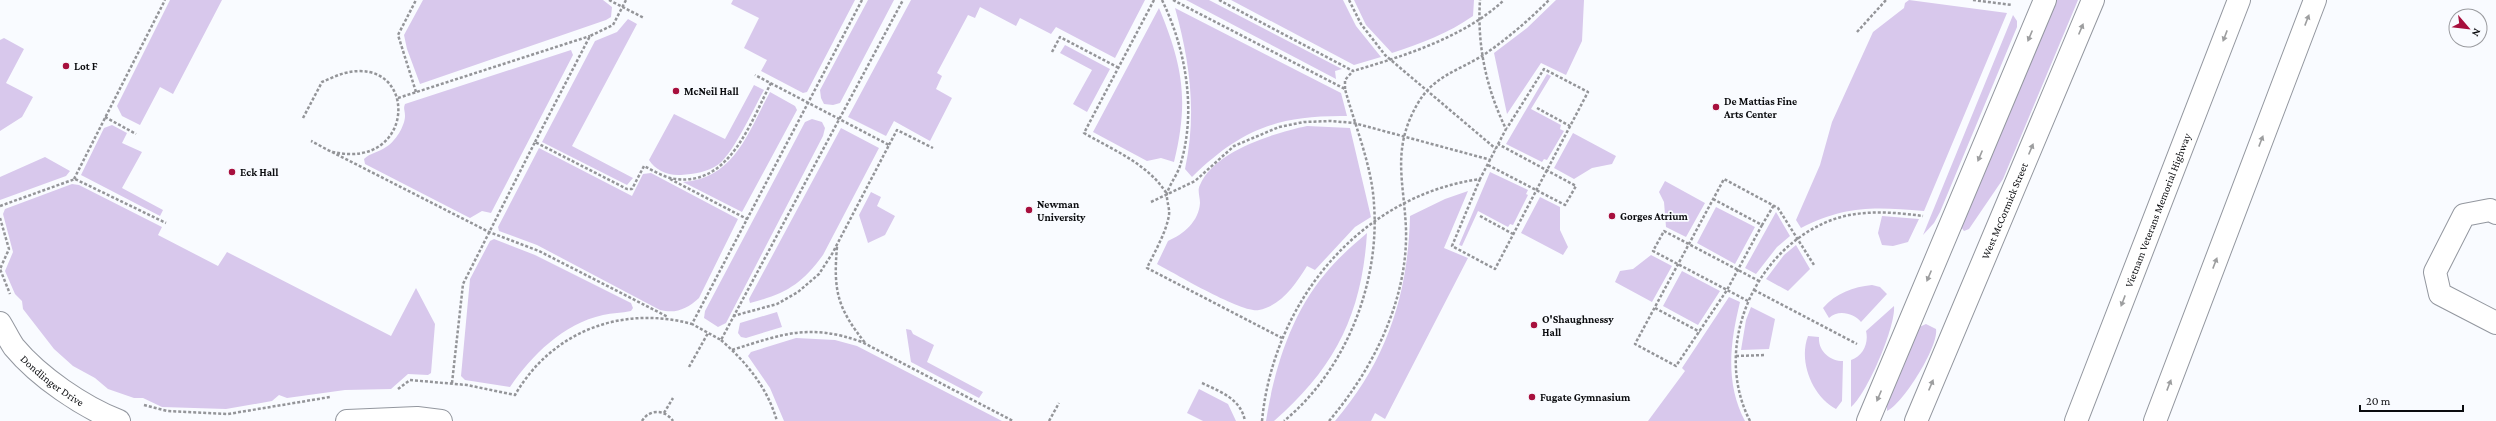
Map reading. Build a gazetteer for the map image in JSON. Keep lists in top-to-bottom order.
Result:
{
  "streets": {
    "main road": ["Vietnam Veterans Memorial Highway", "West McCormick Street", "Dondlinger Drive"]
  },
  "places": [
    "Lot F",
    "McNeil Hall",
    "De Mattias Fine Arts Center",
    "Eck Hall",
    "Newman University",
    "Gorges Atrium",
    "O'Shaughnessy Hall",
    "Fugate Gymnasium"
  ],
  "scale_bar": "20 m",
  "north": "bottom right"
}
